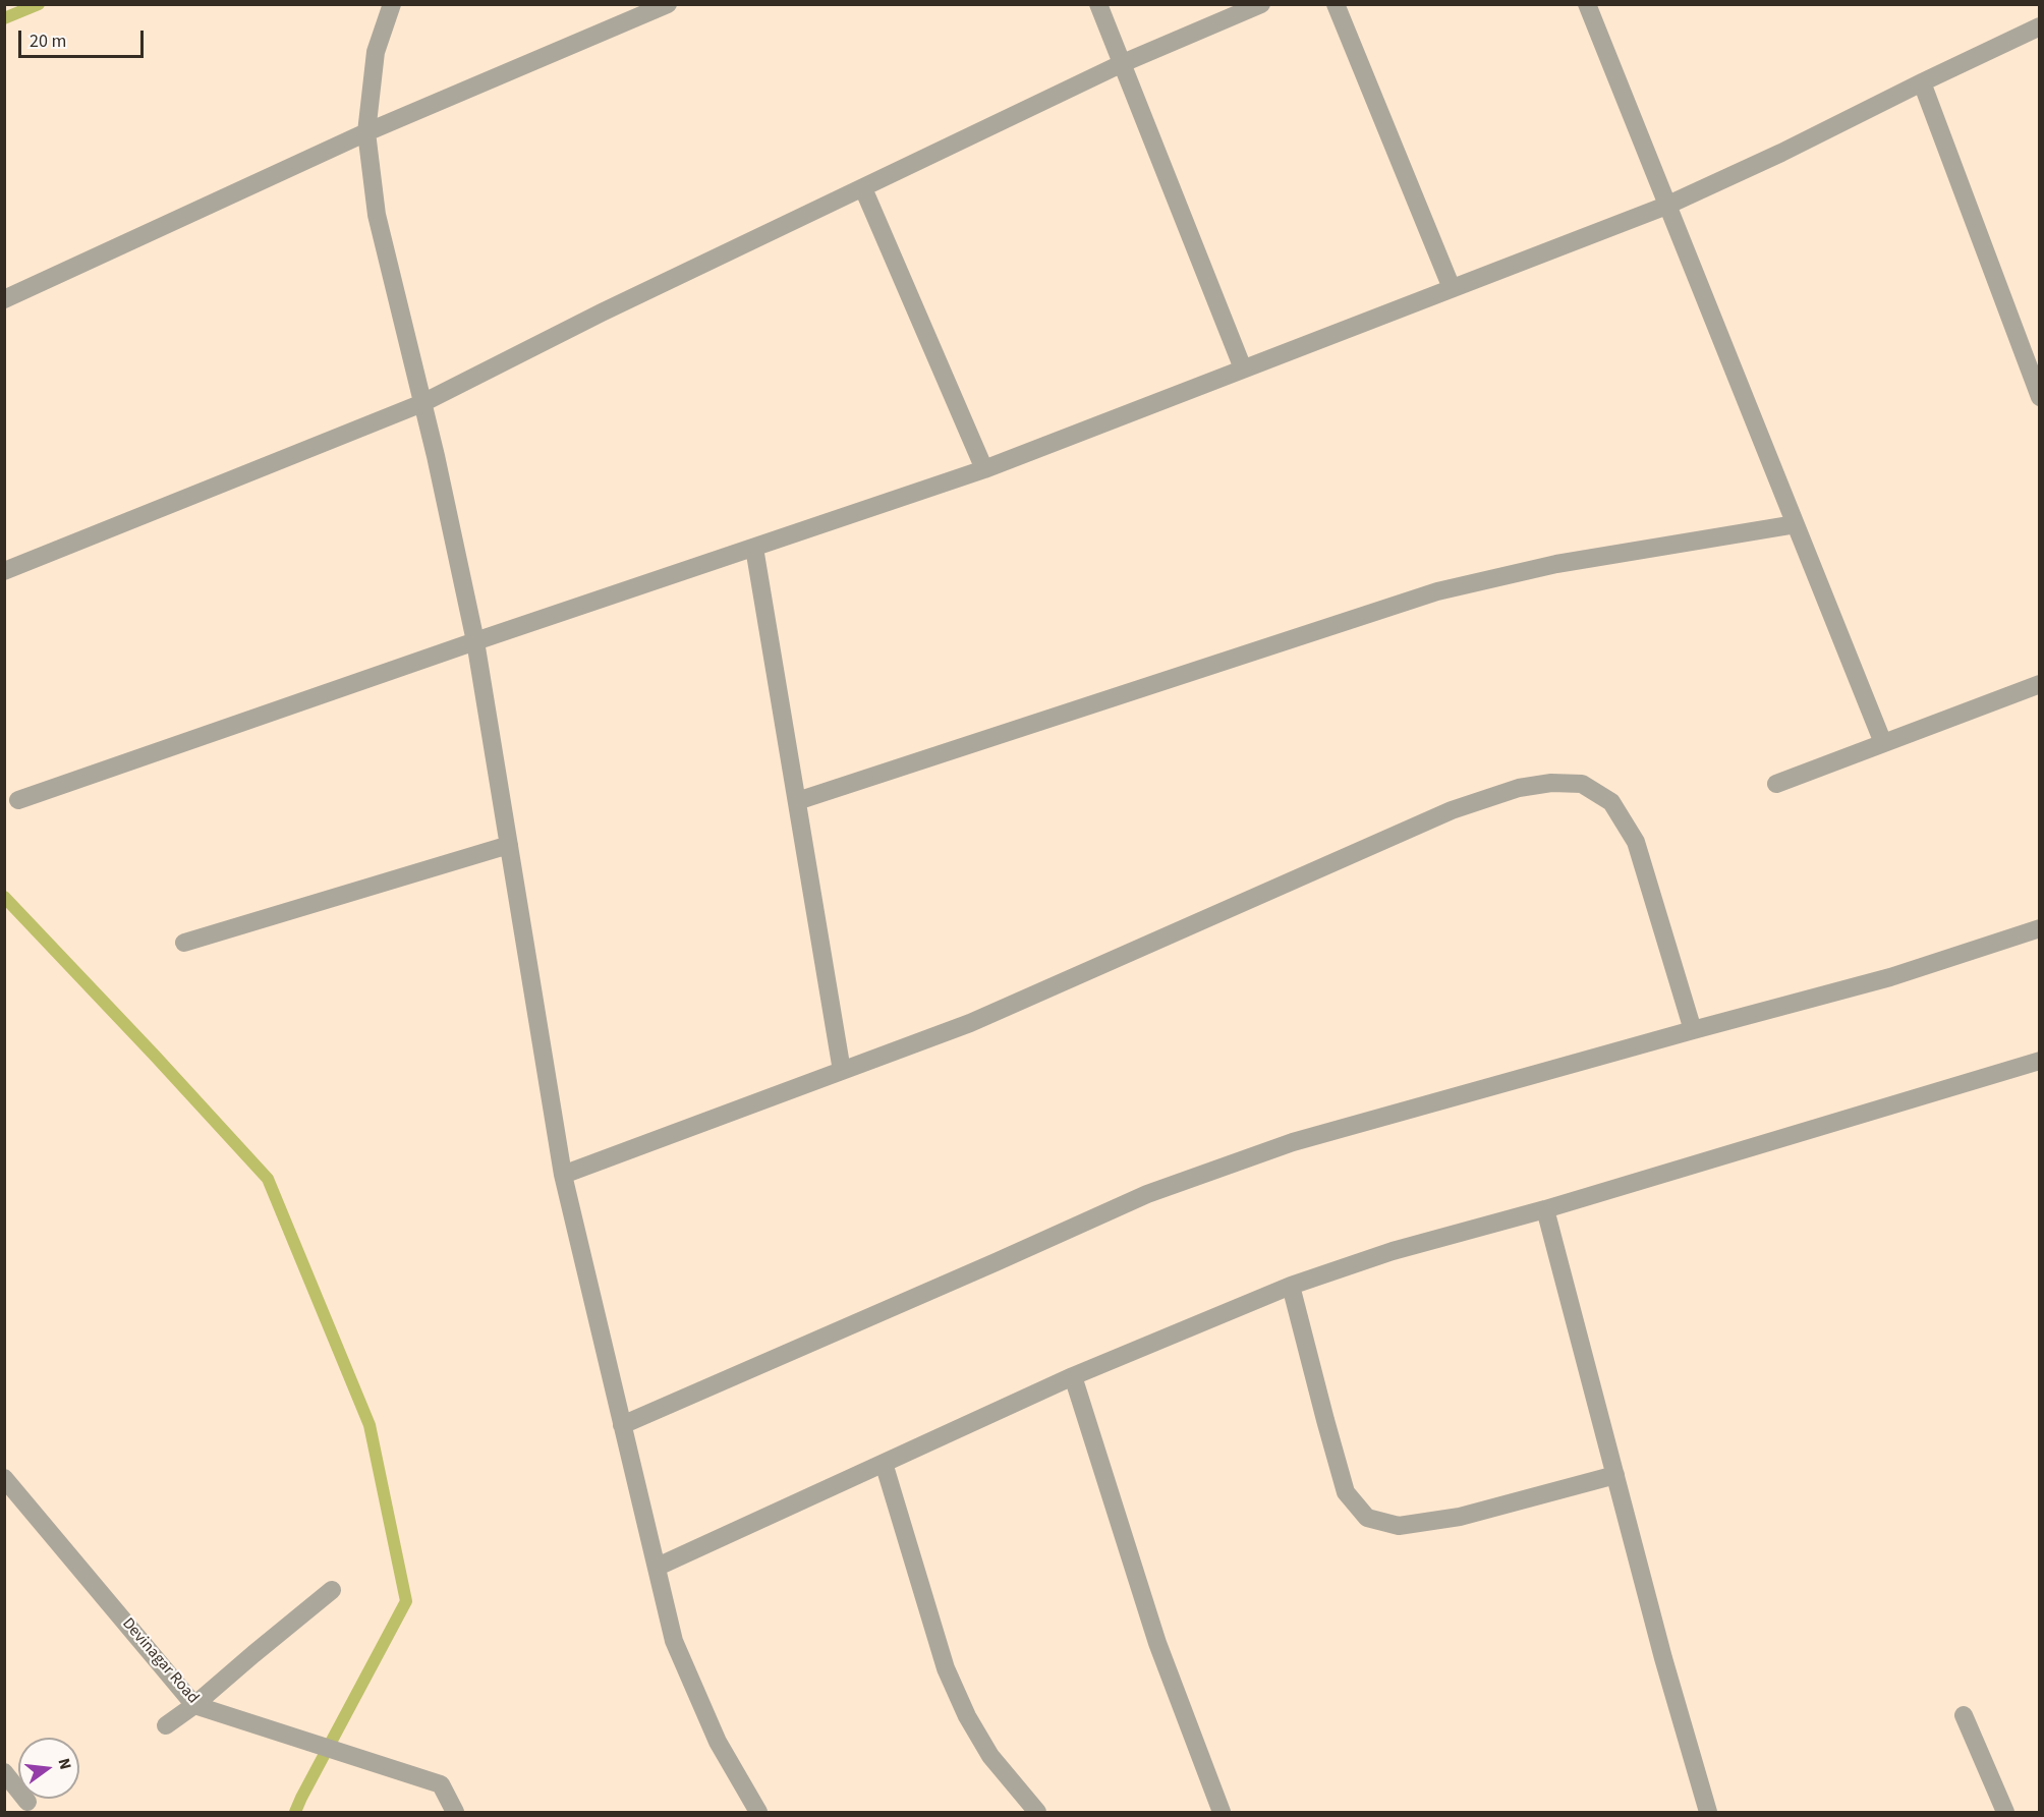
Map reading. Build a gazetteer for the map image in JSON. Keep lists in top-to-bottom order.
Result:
{
  "streets": {
    "street": ["Devinagar Road"]
  },
  "scale_bar": "20 m",
  "north": "right"
}
